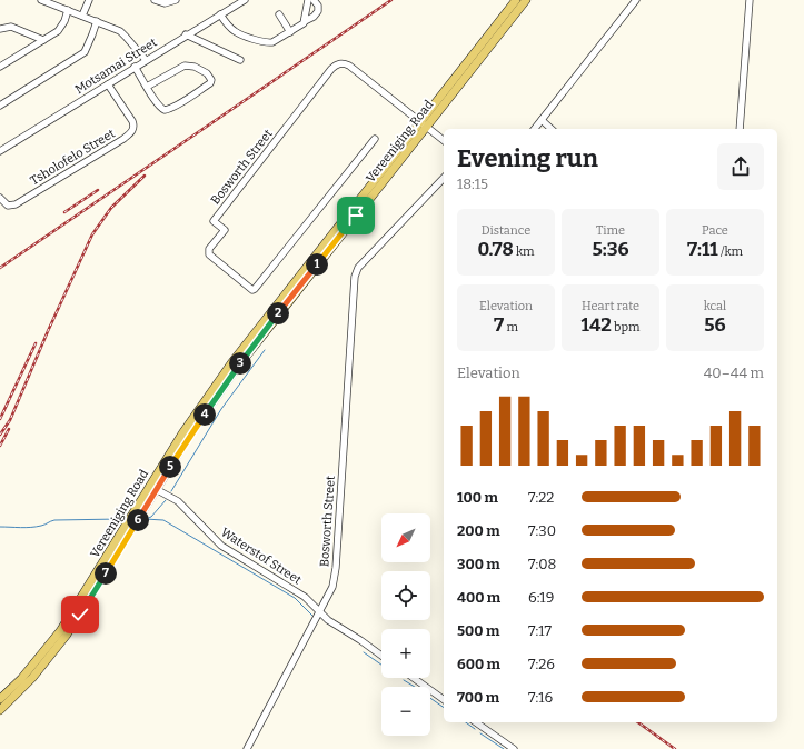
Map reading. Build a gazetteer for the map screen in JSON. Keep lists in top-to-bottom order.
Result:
{
  "streets": {
    "main road": ["Vereeniging Road"],
    "street": [
      "Motsamai Street",
      "Tsholofelo Street",
      "Bosworth Street",
      "Waterstof Street"
    ]
  },
  "crossings": [
    ["Motsamai Street", "Tsholofelo Street"],
    ["Vereeniging Road", "Bosworth Street"],
    ["Vereeniging Road", "Waterstof Street"],
    ["Bosworth Street", "Waterstof Street"]
  ],
  "north": "bottom left",
  "page": {
    "heading": ["Evening run", "18:15"],
    "stats": [
      ["Distance", "0.78 km"],
      ["Time", "5:36"],
      ["Pace", "7:11 /km"],
      ["Elevation", "7 m"],
      ["Heart rate", "142 bpm"],
      ["kcal", "56"]
    ],
    "pins": [
      "1",
      "2",
      "3",
      "4",
      "5",
      "6",
      "7"
    ],
    "chart": ["Elevation", "40–44 m"],
    "list": [
      {
        "name": "100 m",
        "note": "7:22"
      },
      {
        "name": "200 m",
        "note": "7:30"
      },
      {
        "name": "300 m",
        "note": "7:08"
      },
      {
        "name": "400 m",
        "note": "6:19"
      },
      {
        "name": "500 m",
        "note": "7:17"
      },
      {
        "name": "600 m",
        "note": "7:26"
      },
      {
        "name": "700 m",
        "note": "7:16"
      }
    ],
    "map_buttons": ["+", "−"]
  }
}
